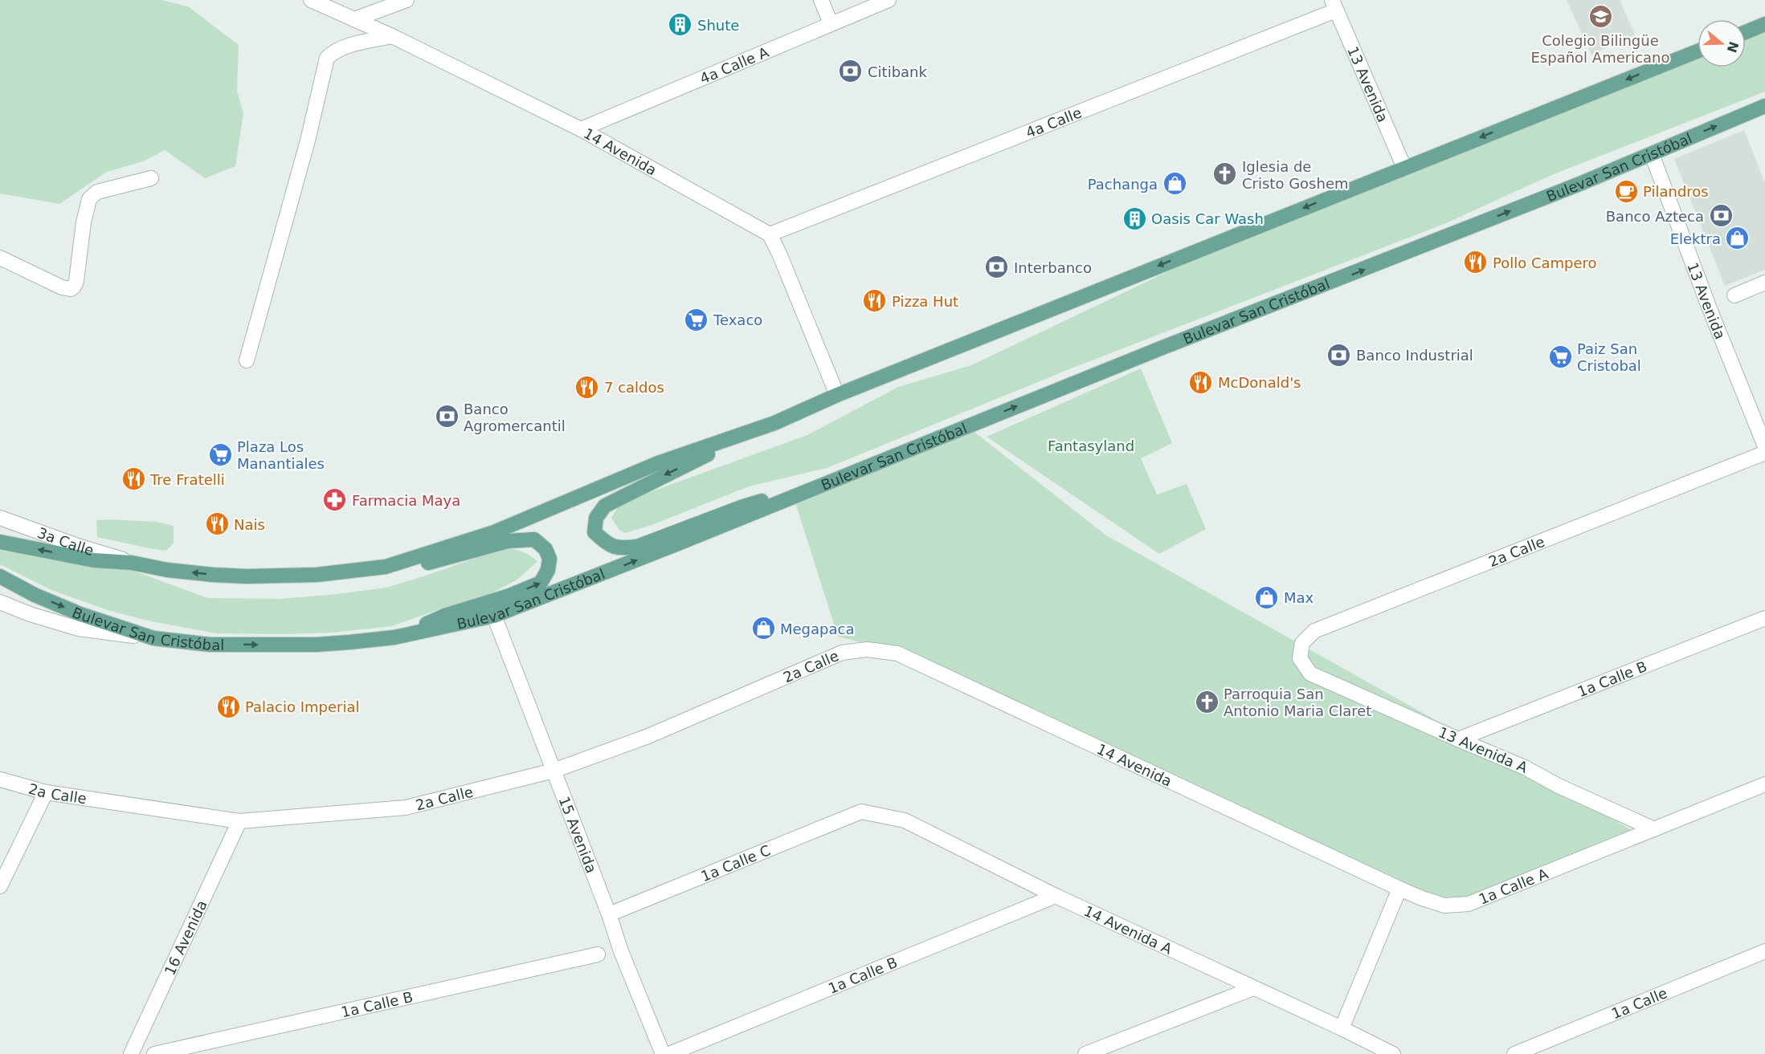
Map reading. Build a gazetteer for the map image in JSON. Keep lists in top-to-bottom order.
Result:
{
  "streets": {
    "main road": ["Bulevar San Cristóbal"],
    "street": [
      "4a Calle A",
      "13 Avenida",
      "4a Calle",
      "14 Avenida",
      "3a Calle",
      "2a Calle",
      "1a Calle B",
      "13 Avenida A",
      "15 Avenida",
      "1a Calle C",
      "1a Calle A",
      "14 Avenida A",
      "16 Avenida",
      "1a Calle"
    ]
  },
  "crossings": [
    ["4a Calle A", "14 Avenida"],
    ["13 Avenida", "4a Calle"],
    ["13 Avenida", "Bulevar San Cristóbal"],
    ["4a Calle", "14 Avenida"],
    ["14 Avenida", "2a Calle"],
    ["14 Avenida", "1a Calle A"],
    ["Bulevar San Cristóbal", "15 Avenida"],
    ["2a Calle", "13 Avenida A"],
    ["2a Calle", "15 Avenida"],
    ["2a Calle", "16 Avenida"],
    ["1a Calle B", "13 Avenida A"],
    ["1a Calle B", "14 Avenida A"],
    ["13 Avenida A", "1a Calle A"],
    ["15 Avenida", "1a Calle C"],
    ["1a Calle C", "14 Avenida A"]
  ],
  "parks": ["Fantasyland"],
  "places": {
    "school or university": ["Colegio Bilingüe Español Americano"],
    "building": ["Shute", "Oasis Car Wash"],
    "bank": [
      "Citibank",
      "Banco Azteca",
      "Interbanco",
      "Banco Industrial",
      "Banco Agromercantil"
    ],
    "church": ["Iglesia de Cristo Goshem", "Parroquia San Antonio Maria Claret"],
    "shop": [
      "Pachanga",
      "Elektra",
      "Max",
      "Megapaca"
    ],
    "cafe": ["Pilandros"],
    "restaurant": [
      "Pollo Campero",
      "Pizza Hut",
      "McDonald's",
      "7 caldos",
      "Tre Fratelli",
      "Nais",
      "Palacio Imperial"
    ],
    "supermarket": ["Texaco", "Paiz San Cristobal", "Plaza Los Manantiales"],
    "pharmacy": ["Farmacia Maya"]
  },
  "north": "right"
}
